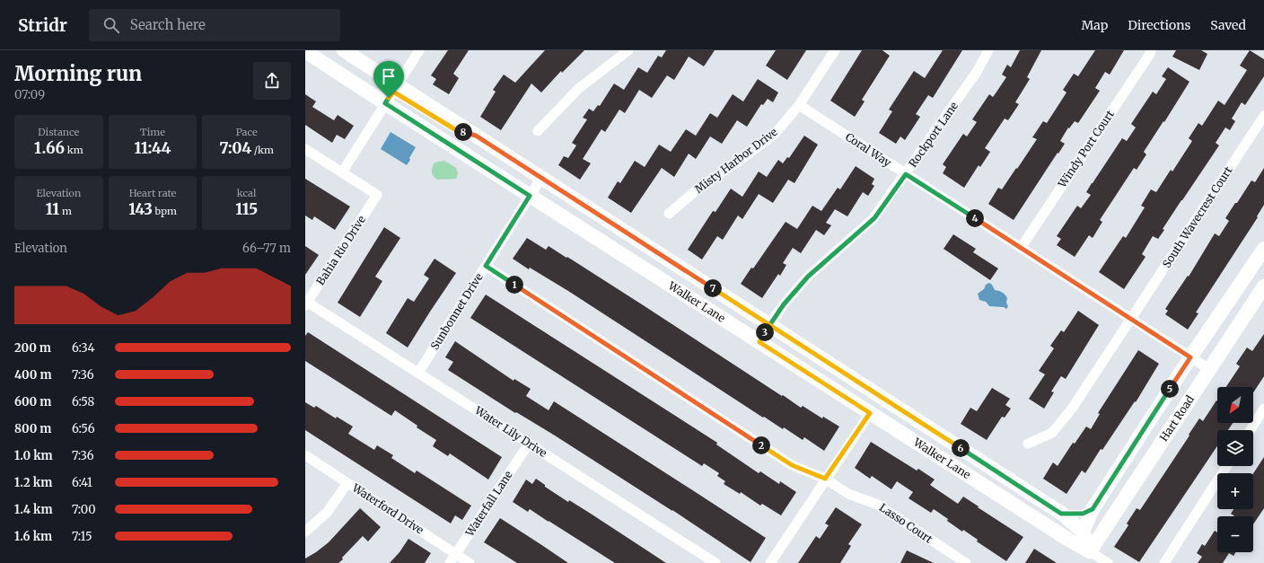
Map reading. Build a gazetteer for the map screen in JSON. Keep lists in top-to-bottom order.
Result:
{
  "streets": {
    "street": [
      "Rockport Lane",
      "Windy Port Court",
      "Coral Way",
      "Misty Harbor Drive",
      "South Wavecrest Court",
      "Bahia Rio Drive",
      "Walker Lane",
      "Sunbonnet Drive",
      "Hart Road",
      "Water Lily Drive",
      "Waterfall Lane",
      "Waterford Drive",
      "Lasso Court"
    ]
  },
  "crossings": [
    ["Rockport Lane", "Coral Way"],
    ["Rockport Lane", "Walker Lane"],
    ["Windy Port Court", "Coral Way"],
    ["Coral Way", "Misty Harbor Drive"],
    ["Coral Way", "South Wavecrest Court"],
    ["Coral Way", "Hart Road"],
    ["Bahia Rio Drive", "Water Lily Drive"],
    ["Walker Lane", "Sunbonnet Drive"],
    ["Walker Lane", "Hart Road"],
    ["Sunbonnet Drive", "Water Lily Drive"],
    ["Sunbonnet Drive", "Lasso Court"],
    ["Water Lily Drive", "Waterfall Lane"],
    ["Waterfall Lane", "Waterford Drive"]
  ],
  "north": "bottom left",
  "page": {
    "header": "Stridr",
    "search": "Search here",
    "nav": ["Map", "Directions", "Saved"],
    "heading": ["Morning run", "07:09"],
    "stats": [
      ["Distance", "1.66 km"],
      ["Time", "11:44"],
      ["Pace", "7:04 /km"],
      ["Elevation", "11 m"],
      ["Heart rate", "143 bpm"],
      ["kcal", "115"]
    ],
    "pins": [
      "8",
      "4",
      "1",
      "7",
      "3",
      "5",
      "2",
      "6"
    ],
    "chart": ["Elevation", "66–77 m"],
    "list": [
      {
        "name": "200 m",
        "note": "6:34"
      },
      {
        "name": "400 m",
        "note": "7:36"
      },
      {
        "name": "600 m",
        "note": "6:58"
      },
      {
        "name": "800 m",
        "note": "6:56"
      },
      {
        "name": "1.0 km",
        "note": "7:36"
      },
      {
        "name": "1.2 km",
        "note": "6:41"
      },
      {
        "name": "1.4 km",
        "note": "7:00"
      },
      {
        "name": "1.6 km",
        "note": "7:15"
      }
    ],
    "map_buttons": ["+", "−"]
  }
}
